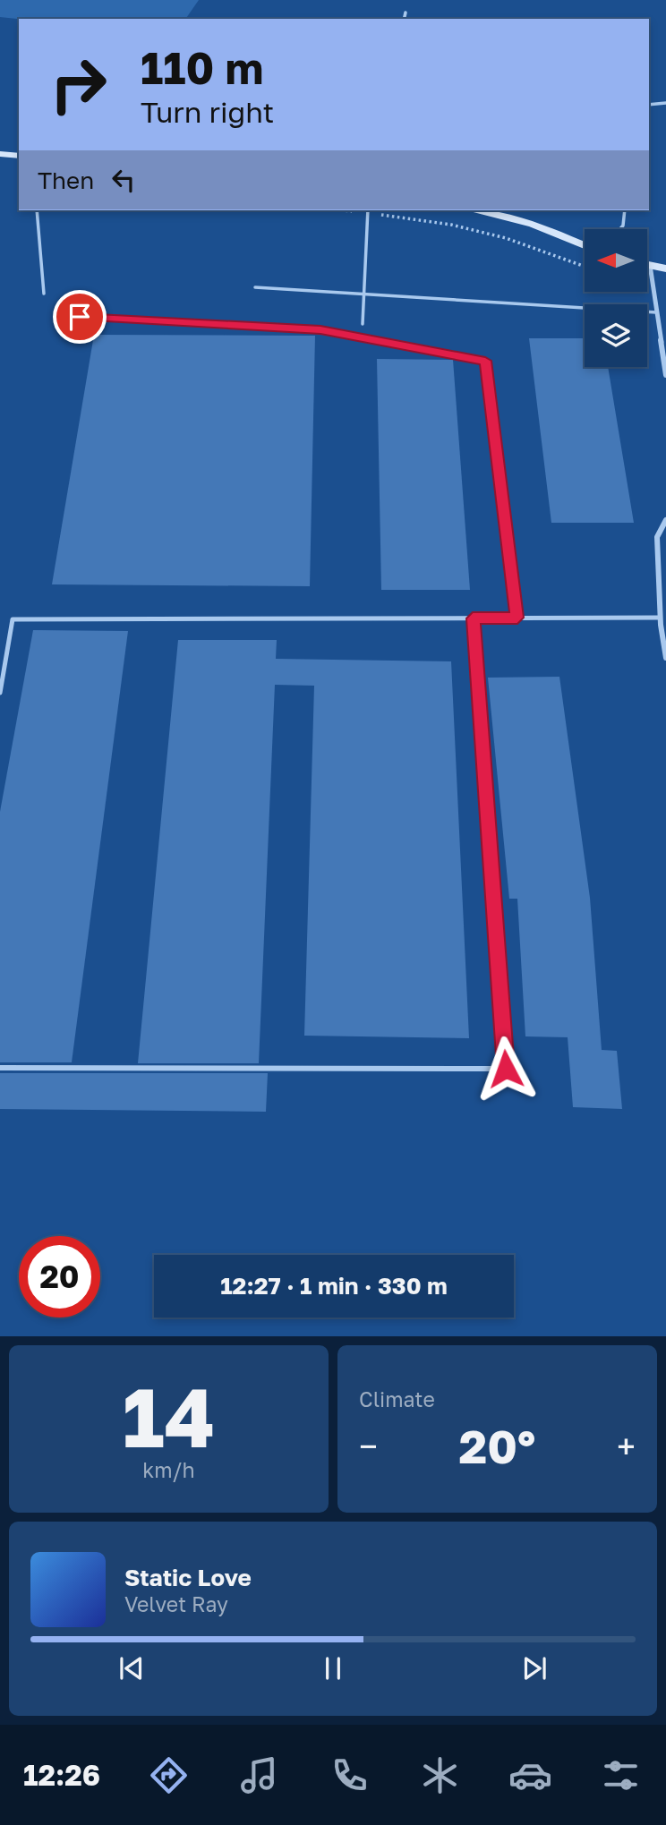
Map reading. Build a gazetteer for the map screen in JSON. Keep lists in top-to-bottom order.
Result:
{
  "north": "left",
  "page": {
    "turn": ["110 m", "Turn right"],
    "then": "Then",
    "limit": "20",
    "trip": "12:27 · 1 min · 330 m",
    "tile": [
      ["14", "km/h"],
      "Climate"
    ],
    "heat": ["−", "20°", "+"],
    "song": ["Static Love", "Velvet Ray"],
    "tabs": "12:26"
  }
}
